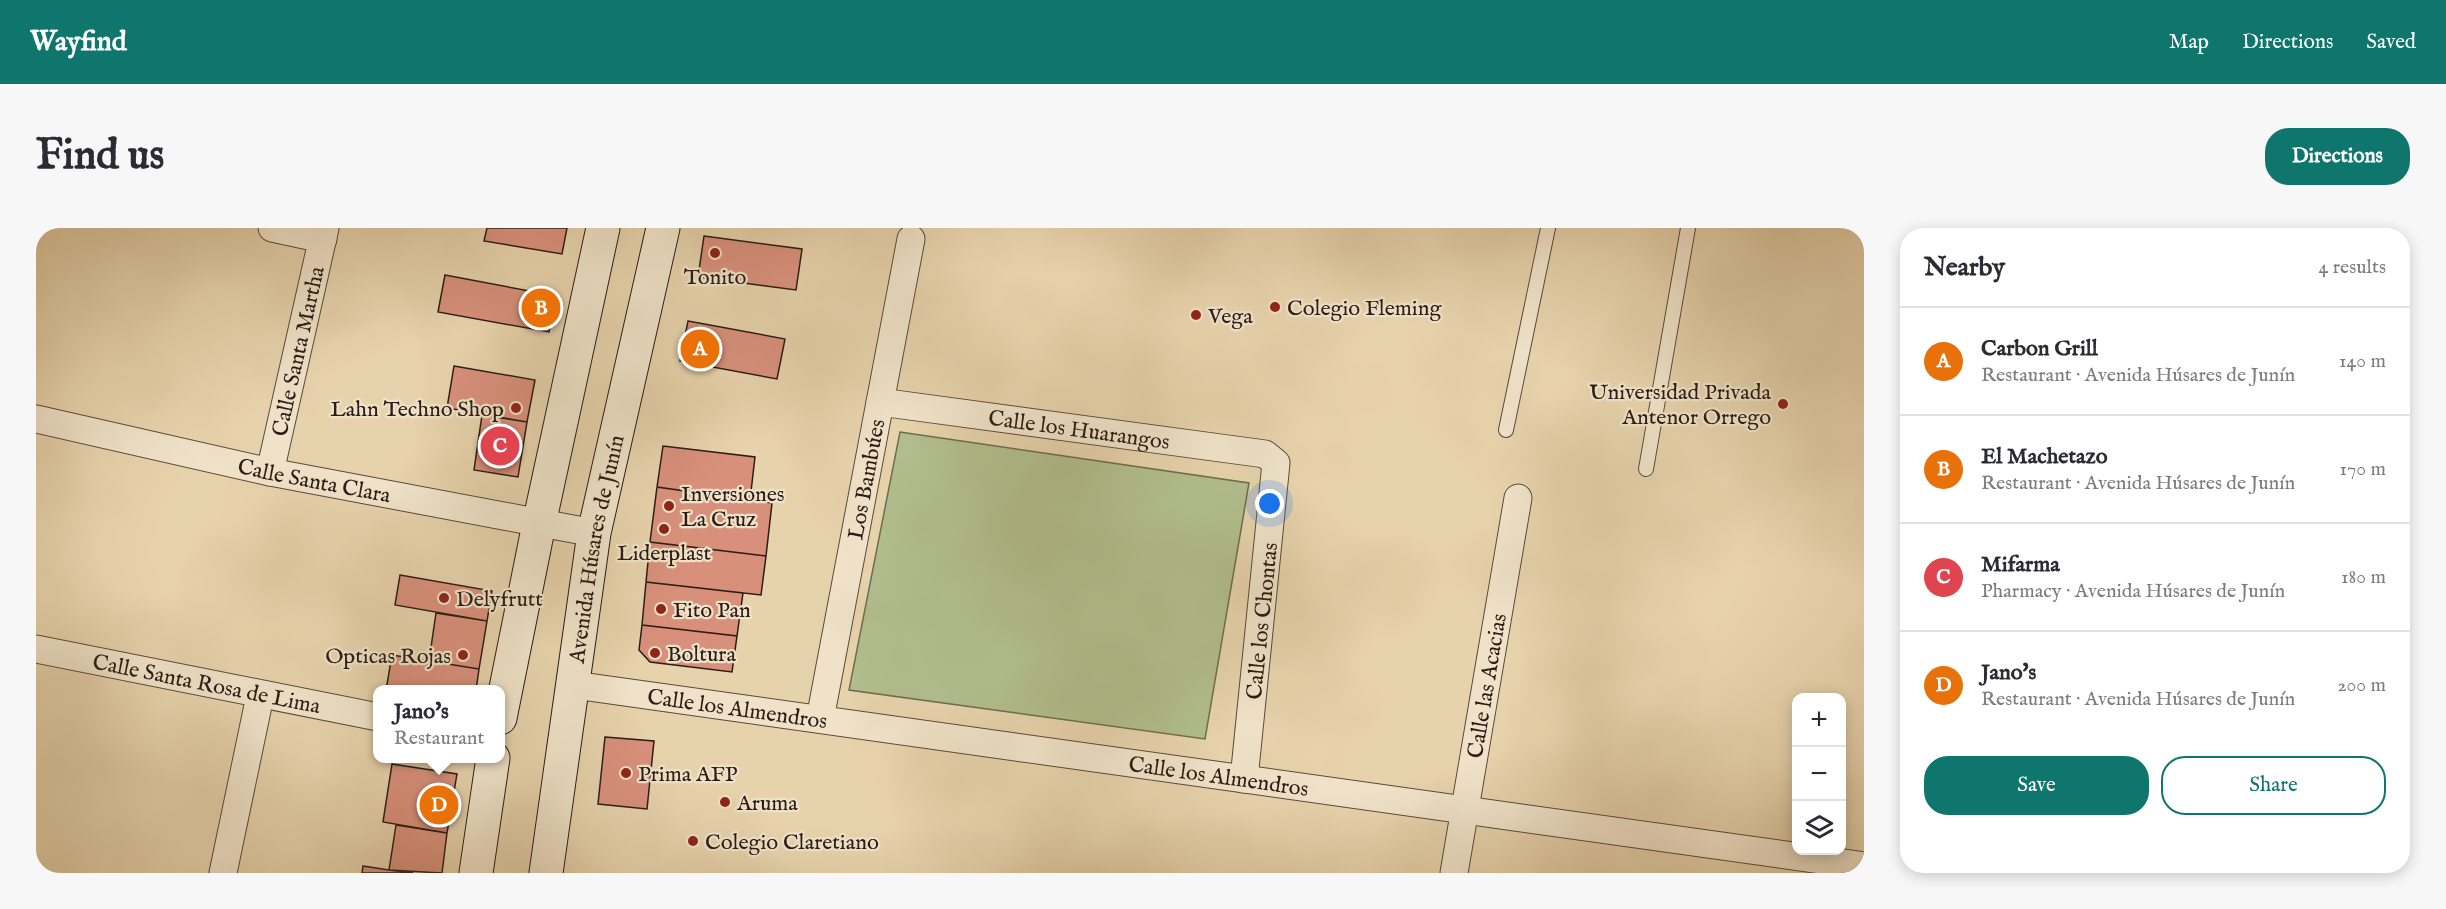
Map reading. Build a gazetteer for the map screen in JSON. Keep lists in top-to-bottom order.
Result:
{
  "streets": {
    "street": [
      "Calle Santa Martha",
      "Calle los Huarangos",
      "Los Bambúes",
      "Calle Santa Clara",
      "Avenida Húsares de Junín",
      "Calle los Chontas",
      "Calle Santa Rosa de Lima",
      "Calle las Acacias",
      "Calle los Almendros"
    ]
  },
  "crossings": [
    ["Calle Santa Martha", "Calle Santa Clara"],
    ["Calle los Huarangos", "Los Bambúes"],
    ["Calle los Huarangos", "Calle los Chontas"],
    ["Los Bambúes", "Calle los Almendros"],
    ["Calle Santa Clara", "Avenida Húsares de Junín"],
    ["Avenida Húsares de Junín", "Calle los Almendros"],
    ["Calle los Chontas", "Calle los Almendros"],
    ["Calle las Acacias", "Calle los Almendros"]
  ],
  "places": [
    "Tonito",
    "Colegio Fleming",
    "Vega",
    "Universidad Privada Antenor Orrego",
    "Lahn Techno Shop",
    "Inversiones La Cruz",
    "Liderplast",
    "Delyfrutt",
    "Fito Pan",
    "Boltura",
    "Opticas Rojas",
    "Prima AFP",
    "Aruma",
    "Colegio Claretiano"
  ],
  "page": {
    "header": "Wayfind",
    "nav": ["Map", "Directions", "Saved"],
    "buttons": [
      "Directions",
      ["Save", "Share"]
    ],
    "title": "Find us",
    "heading": ["Nearby", "4 results"],
    "pins": [
      "B",
      "A",
      "C",
      "D"
    ],
    "list": [
      {
        "mark": "A",
        "name": "Carbon Grill",
        "note": "Restaurant · Avenida Húsares de Junín",
        "value": "140 m"
      },
      {
        "mark": "B",
        "name": "El Machetazo",
        "note": "Restaurant · Avenida Húsares de Junín",
        "value": "170 m"
      },
      {
        "mark": "C",
        "name": "Mifarma",
        "note": "Pharmacy · Avenida Húsares de Junín",
        "value": "180 m"
      },
      {
        "mark": "D",
        "name": "Jano's",
        "note": "Restaurant · Avenida Húsares de Junín",
        "value": "200 m"
      }
    ],
    "popup": ["Jano's", "Restaurant"],
    "map_buttons": ["+", "−"]
  }
}
